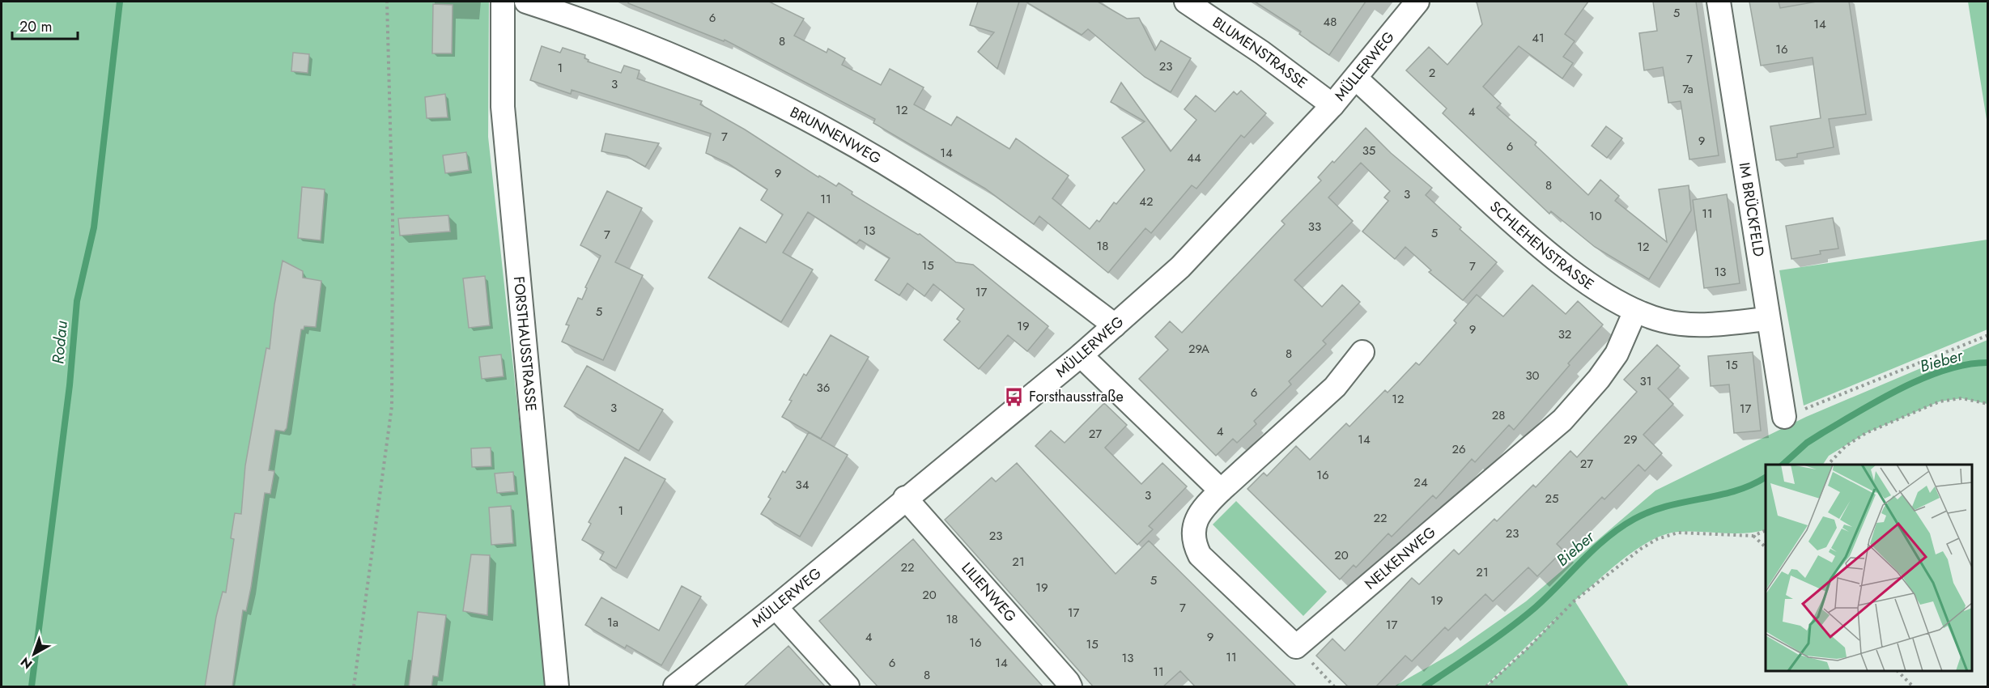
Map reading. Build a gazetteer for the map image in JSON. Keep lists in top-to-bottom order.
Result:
{
  "streets": {
    "street": [
      "BLUMENSTRASSE",
      "MÜLLERWEG",
      "BRUNNENWEG",
      "IM BRÜCKFELD",
      "SCHLEHENSTRASSE",
      "FORSTHAUSSTRASSE",
      "NELKENWEG",
      "LILIENWEG"
    ]
  },
  "crossings": [
    ["BLUMENSTRASSE", "MÜLLERWEG"],
    ["MÜLLERWEG", "BRUNNENWEG"],
    ["MÜLLERWEG", "SCHLEHENSTRASSE"],
    ["MÜLLERWEG", "LILIENWEG"],
    ["IM BRÜCKFELD", "SCHLEHENSTRASSE"],
    ["SCHLEHENSTRASSE", "NELKENWEG"]
  ],
  "water": ["Rodau", "Bieber"],
  "places": {
    "bus stop": ["Forsthausstraße"]
  },
  "house_numbers": [
    "5",
    "6",
    "48",
    "14",
    "41",
    "8",
    "16",
    "7",
    "23",
    "1",
    "2",
    "3",
    "7a",
    "12",
    "4",
    "7",
    "9",
    "6",
    "35",
    "14",
    "44",
    "9",
    "8",
    "3",
    "11",
    "42",
    "11",
    "10",
    "33",
    "13",
    "5",
    "7",
    "18",
    "12",
    "15",
    "7",
    "13",
    "17",
    "5",
    "19",
    "9",
    "32",
    "29A",
    "8",
    "15",
    "30",
    "31",
    "36",
    "6",
    "12",
    "3",
    "17",
    "28",
    "4",
    "27",
    "14",
    "29",
    "26",
    "27",
    "16",
    "24",
    "34",
    "3",
    "25",
    "1",
    "22",
    "23",
    "23",
    "20",
    "21",
    "22",
    "21",
    "5",
    "19",
    "20",
    "19",
    "7",
    "17",
    "18",
    "1a",
    "17",
    "4",
    "9",
    "16",
    "15",
    "11",
    "13",
    "6",
    "14",
    "11",
    "8"
  ],
  "scale_bar": "20 m",
  "north": "bottom left"
}
